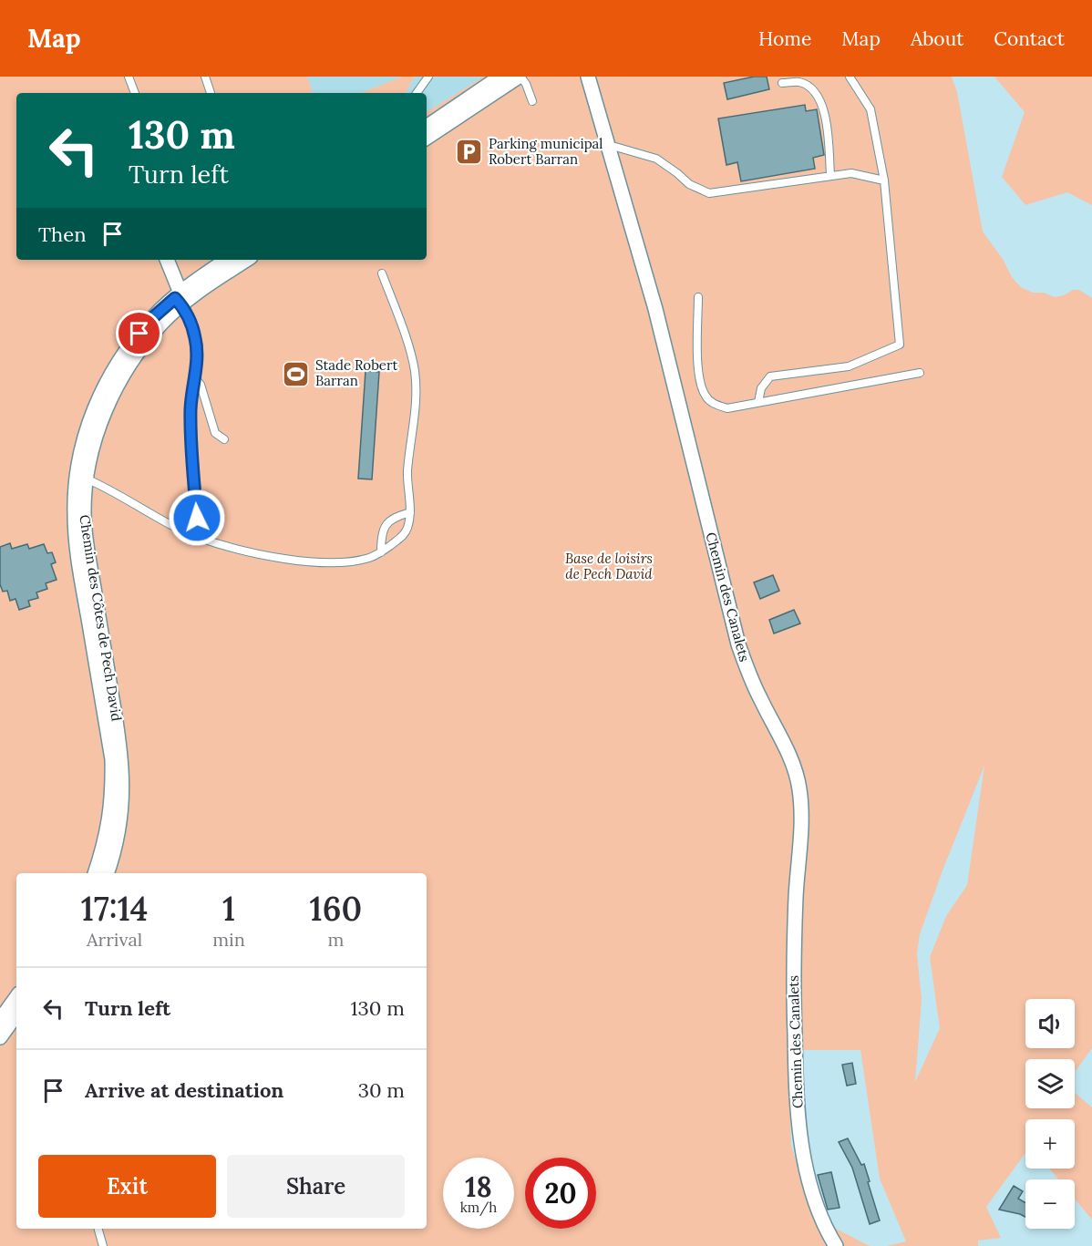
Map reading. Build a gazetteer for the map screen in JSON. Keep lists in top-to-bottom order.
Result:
{
  "streets": {
    "street": ["Chemin des Canalets", "Chemin des Côtes de Pech David"]
  },
  "parks": ["Base de loisirs de Pech David"],
  "places": {
    "parking": ["Parking municipal Robert Barran"],
    "sports": ["Stade Robert Barran"]
  },
  "page": {
    "header": "Map",
    "nav": [
      "Home",
      "Map",
      "About",
      "Contact"
    ],
    "turn": ["130 m", "Turn left"],
    "then": "Then",
    "eta": [
      "17:14",
      "Arrival",
      "1",
      "min",
      "160",
      "m"
    ],
    "list": [
      {
        "name": "Turn left",
        "value": "130 m"
      },
      {
        "name": "Arrive at destination",
        "value": "30 m"
      }
    ],
    "map_buttons": ["+", "−"],
    "buttons": ["Exit", "Share"],
    "speed": "18 km/h",
    "limit": "20"
  }
}
